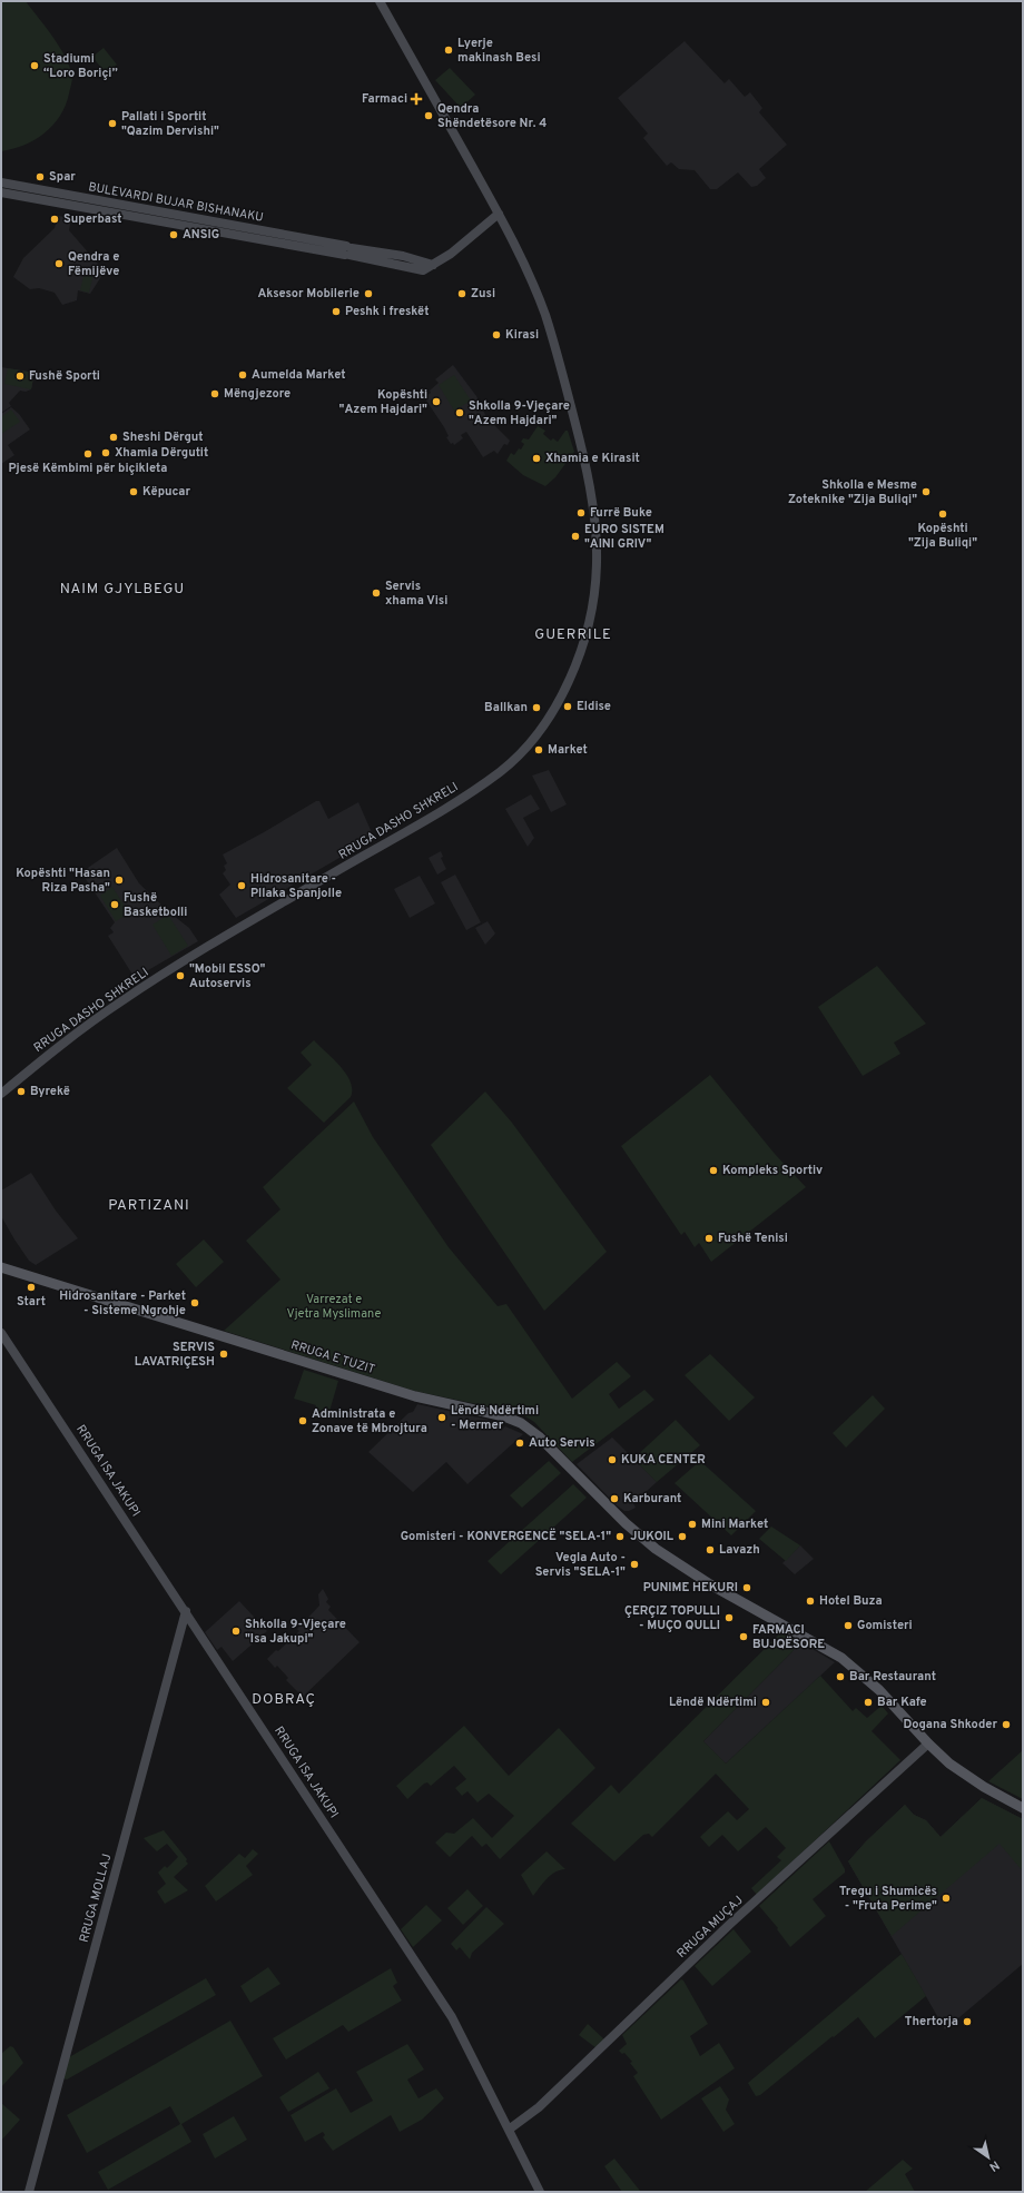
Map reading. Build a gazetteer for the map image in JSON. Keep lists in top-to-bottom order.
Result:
{
  "streets": {
    "main road": [
      "BULEVARDI BUJAR BISHANAKU",
      "RRUGA DASHO SHKRELI",
      "RRUGA E TUZIT",
      "RRUGA ISA JAKUPI",
      "RRUGA MOLLAJ",
      "RRUGA MUÇAJ"
    ]
  },
  "crossings": [
    ["RRUGA E TUZIT", "RRUGA MUÇAJ"],
    ["RRUGA ISA JAKUPI", "RRUGA MOLLAJ"],
    ["RRUGA ISA JAKUPI", "RRUGA MUÇAJ"]
  ],
  "districts": [
    "NAIM GJYLBEGU",
    "GUERRILE",
    "PARTIZANI",
    "DOBRAÇ"
  ],
  "parks": ["Varrezat e Vjetra Myslimane"],
  "places": {
    "other": [
      "Lyerje makinash Besi",
      "Stadiumi “Loro Boriçi”",
      "Qendra Shëndetësore Nr. 4",
      "Pallati i Sportit \"Qazim Dervishi\"",
      "Spar",
      "Superbast",
      "ANSIG",
      "Qendra e Fëmijëve",
      "Aksesor Mobilerie",
      "Zusi",
      "Peshk i freskët",
      "Kirasi",
      "Aumelda Market",
      "Fushë Sporti",
      "Mëngjezore",
      "Kopështi \"Azem Hajdari\"",
      "Shkolla 9-Vjeçare \"Azem Hajdari\"",
      "Sheshi Dërgut",
      "Xhamia Dërgutit",
      "Pjesë Këmbimi për biçikleta",
      "Xhamia e Kirasit",
      "Këpucar",
      "Shkolla e Mesme Zoteknike \"Zija Buliqi\"",
      "Furrë Buke",
      "Kopështi \"Zija Buliqi\"",
      "EURO SISTEM \"AINI GRIV\"",
      "Servis xhama Visi",
      "Eldise",
      "Ballkan",
      "Market",
      "Kopështi \"Hasan Riza Pasha\"",
      "Hidrosanitare - Pllaka Spanjolle",
      "Fushë Basketbolli",
      "\"Mobil ESSO\" Autoservis",
      "Byrekë",
      "Kompleks Sportiv",
      "Fushë Tenisi",
      "Start",
      "Hidrosanitare - Parket - Sisteme Ngrohje",
      "SERVIS LAVATRIÇESH",
      "Lëndë Ndërtimi - Mermer",
      "Administrata e Zonave të Mbrojtura",
      "Auto Servis",
      "KUKA CENTER",
      "Karburant",
      "Mini Market",
      "Gomisteri - KONVERGENCË \"SELA-1\"",
      "JUKOIL",
      "Lavazh",
      "Vegla Auto - Servis \"SELA-1\"",
      "PUNIME HEKURI",
      "Hotel Buza",
      "ÇERÇIZ TOPULLI - MUÇO QULLI",
      "Gomisteri",
      "Shkolla 9-Vjeçare \"Isa Jakupi\"",
      "FARMACI BUJQËSORE",
      "Bar Restaurant",
      "Lëndë Ndërtimi",
      "Bar Kafe",
      "Dogana Shkoder",
      "Tregu i Shumicës - \"Fruta Perime\"",
      "Thertorja"
    ],
    "health": ["Farmaci"]
  },
  "north": "bottom right"
}
